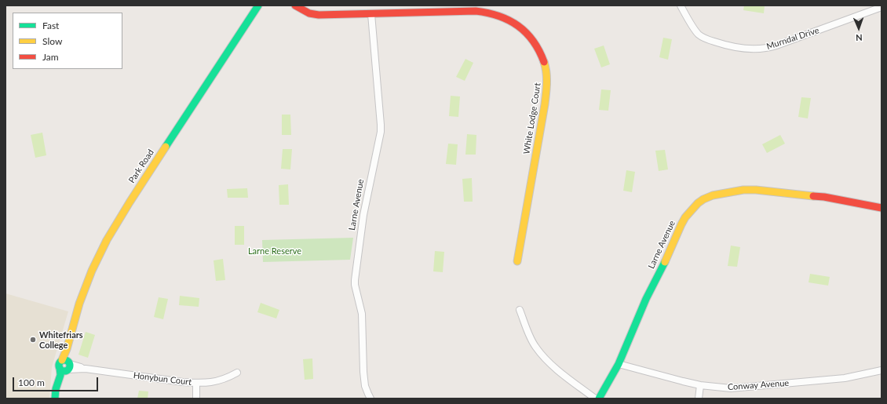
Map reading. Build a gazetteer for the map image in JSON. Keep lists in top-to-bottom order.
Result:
{
  "streets": {
    "street": [
      "Murndal Drive",
      "White Lodge Court",
      "Park Road",
      "Larne Avenue",
      "Honybun Court",
      "Conway Avenue"
    ]
  },
  "crossings": [
    ["White Lodge Court", "Larne Avenue"],
    ["Park Road", "Honybun Court"],
    ["Larne Avenue", "Conway Avenue"]
  ],
  "parks": ["Larne Reserve"],
  "places": ["Whitefriars College"],
  "legend": ["Fast", "Slow", "Jam"],
  "scale_bar": "100 m",
  "north": "bottom"
}
